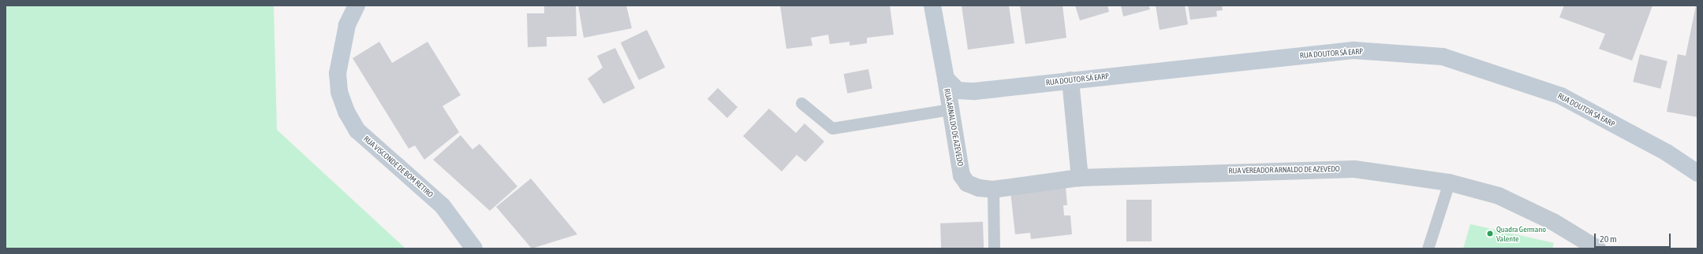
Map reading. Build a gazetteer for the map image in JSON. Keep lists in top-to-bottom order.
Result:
{
  "streets": {
    "main road": ["RUA DOUTOR SÁ EARP", "RUA VISCONDE DE BOM RETIRO"],
    "street": ["RUA ARNALDO DE AZEVEDO", "RUA VEREADOR ARNALDO DE AZEVEDO"]
  },
  "crossings": [
    ["RUA DOUTOR SÁ EARP", "RUA ARNALDO DE AZEVEDO"],
    ["RUA ARNALDO DE AZEVEDO", "RUA VEREADOR ARNALDO DE AZEVEDO"]
  ],
  "places": ["Quadra Germano Valente"],
  "scale_bar": "20 m"
}
